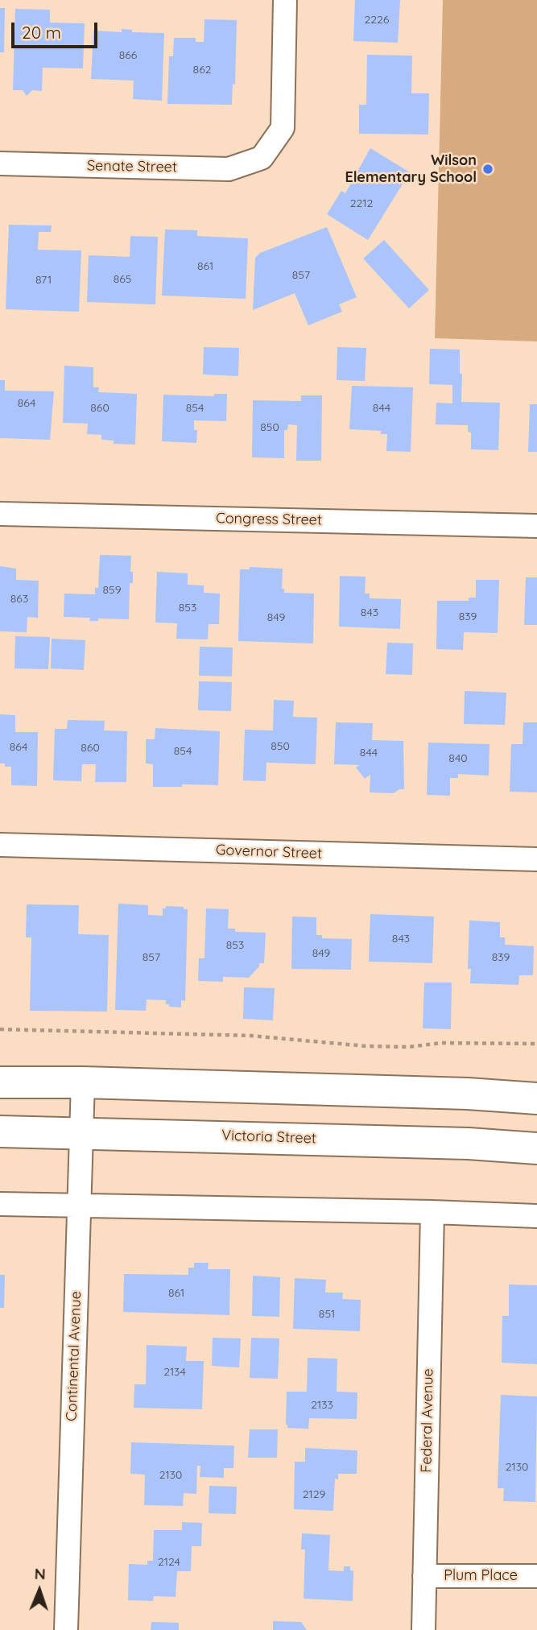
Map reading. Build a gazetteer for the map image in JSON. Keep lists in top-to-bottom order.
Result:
{
  "streets": {
    "main road": ["Victoria Street"],
    "street": [
      "Senate Street",
      "Congress Street",
      "Governor Street",
      "Continental Avenue",
      "Federal Avenue",
      "Plum Place"
    ]
  },
  "crossings": [
    ["Victoria Street", "Continental Avenue"],
    ["Federal Avenue", "Plum Place"]
  ],
  "places": ["Wilson Elementary School"],
  "house_numbers": [
    "2226",
    "866",
    "862",
    "2212",
    "861",
    "857",
    "865",
    "871",
    "864",
    "860",
    "854",
    "844",
    "850",
    "859",
    "863",
    "853",
    "843",
    "839",
    "849",
    "850",
    "864",
    "860",
    "854",
    "844",
    "840",
    "843",
    "853",
    "849",
    "857",
    "839",
    "861",
    "851",
    "2134",
    "2133",
    "2130",
    "2130",
    "2129",
    "2124"
  ],
  "scale_bar": "20 m",
  "north": "top"
}
